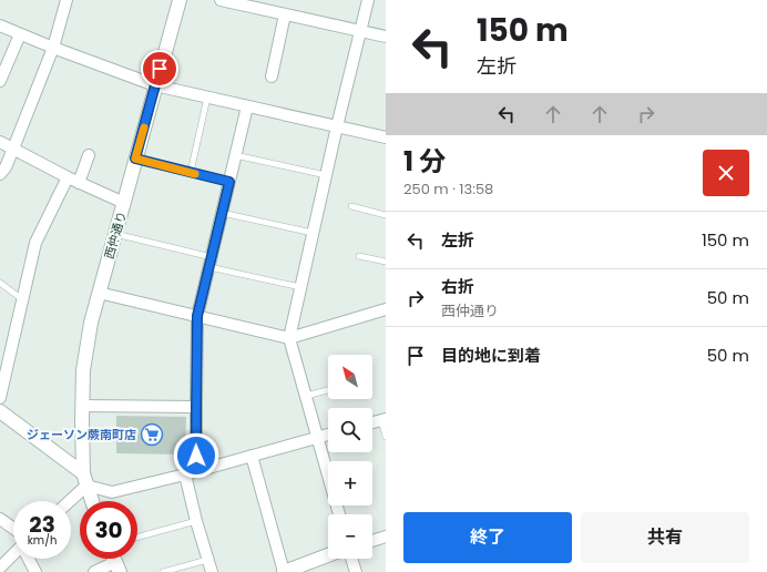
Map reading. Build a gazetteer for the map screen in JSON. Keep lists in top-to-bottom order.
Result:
{
  "streets": {
    "street": ["西仲通り"]
  },
  "places": {
    "supermarket": ["ジェーソン蕨南町店"]
  },
  "north": "top left",
  "page": {
    "turn": ["150 m", "左折"],
    "heading": ["1 分", "250 m · 13:58"],
    "list": [
      {
        "name": "左折",
        "value": "150 m"
      },
      {
        "name": "右折",
        "note": "西仲通り",
        "value": "50 m"
      },
      {
        "name": "目的地に到着",
        "value": "50 m"
      }
    ],
    "map_buttons": ["+", "−"],
    "speed": "23 km/h",
    "limit": "30",
    "buttons": ["終了", "共有"]
  }
}
